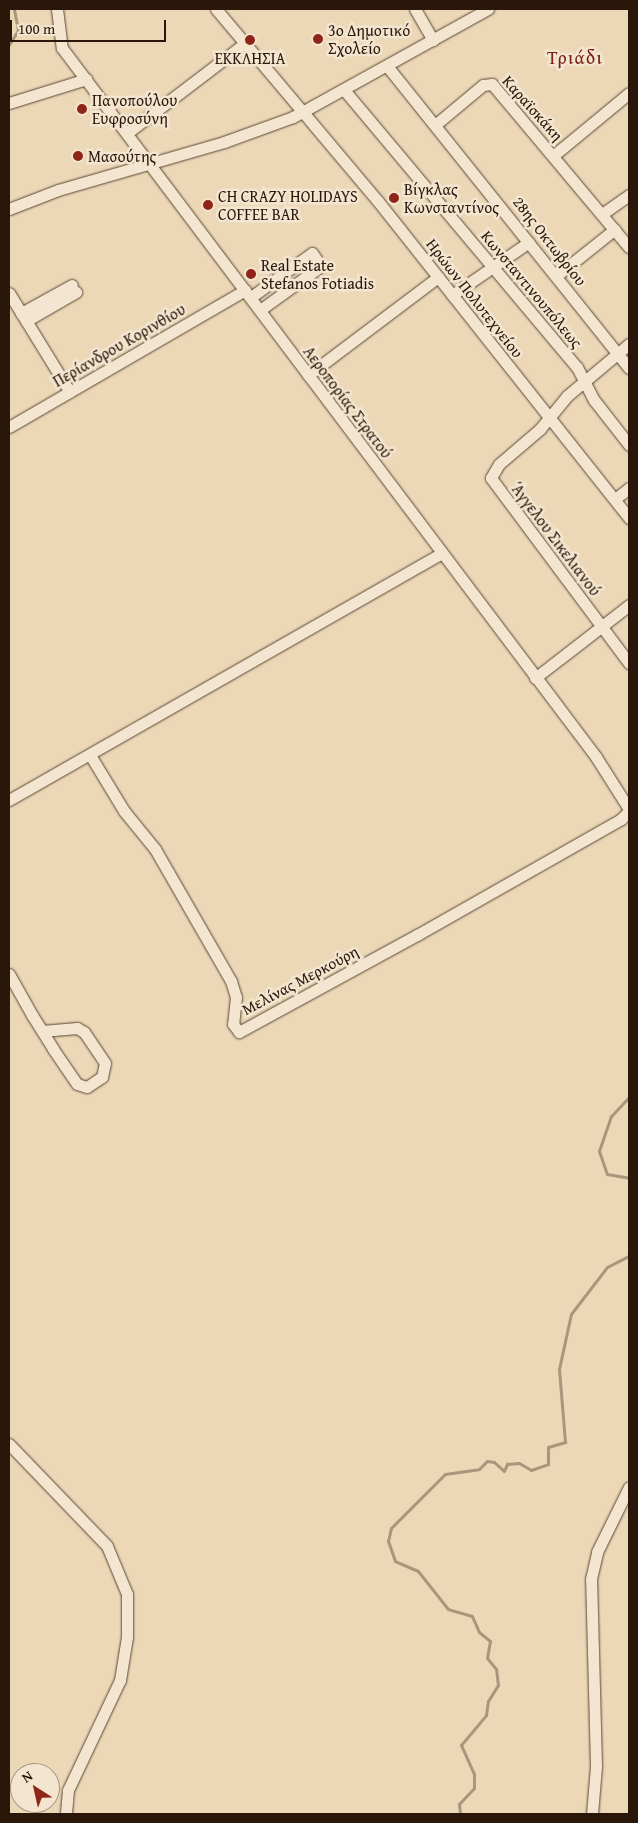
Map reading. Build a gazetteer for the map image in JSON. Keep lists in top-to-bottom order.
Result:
{
  "streets": {
    "street": [
      "Καραϊσκάκη",
      "28ης Οκτωβρίου",
      "Κωνσταντινουπόλεως",
      "Ηρώων Πολυτεχνείου",
      "Περίανδρου Κορινθίου",
      "Αεροπορίας Στρατού",
      "Άγγελου Σικελιανού",
      "Μελίνας Μερκούρη"
    ]
  },
  "crossings": [
    ["Καραϊσκάκη", "28ης Οκτωβρίου"],
    ["Ηρώων Πολυτεχνείου", "Άγγελου Σικελιανού"],
    ["Περίανδρου Κορινθίου", "Αεροπορίας Στρατού"],
    ["Αεροπορίας Στρατού", "Μελίνας Μερκούρη"]
  ],
  "districts": ["Τριάδι"],
  "places": [
    "3ο Δημοτικό Σχολείο",
    "ΕΚΚΛΗΣΙΑ",
    "Πανοπούλου Ευφροσύνη",
    "Μασούτης",
    "Βίγκλας Κωνσταντίνος",
    "CH CRAZY HOLIDAYS COFFEE BAR",
    "Real Estate Stefanos Fotiadis"
  ],
  "scale_bar": "100 m",
  "north": "top left"
}
